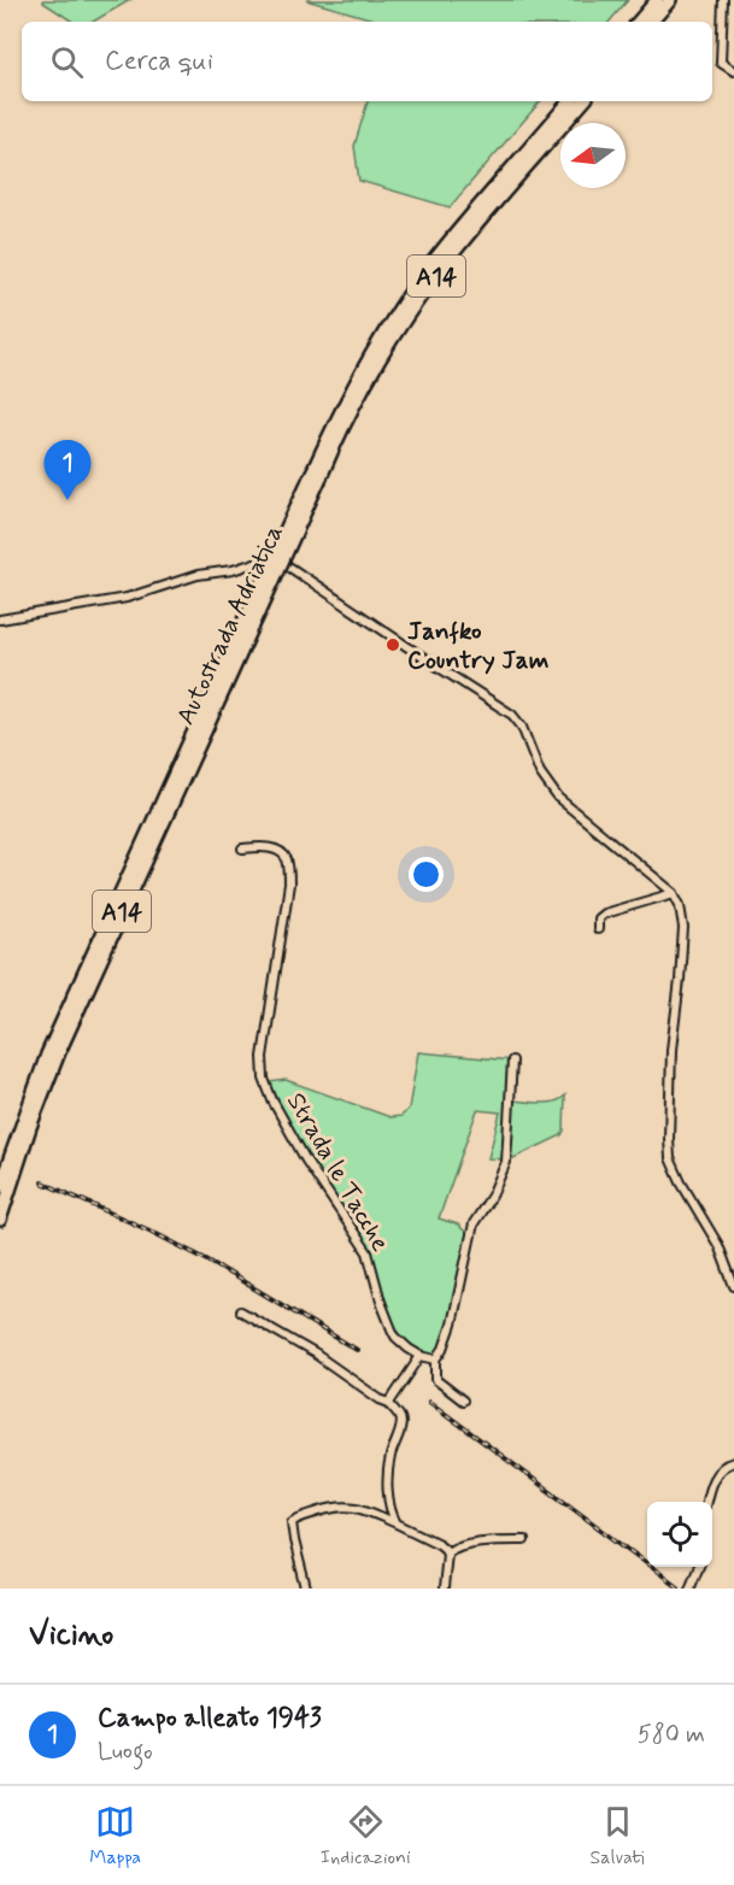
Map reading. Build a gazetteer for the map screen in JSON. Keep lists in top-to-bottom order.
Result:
{
  "streets": {
    "highway": ["A14", "Autostrada Adriatica"],
    "street": ["Strada le Tacche"]
  },
  "places": ["Janfko Country Jam"],
  "north": "left",
  "page": {
    "search": "Cerca qui",
    "pins": "1",
    "heading": "Vicino",
    "list": [
      {
        "mark": "1",
        "name": "Campo alleato 1943",
        "note": "Luogo",
        "value": "580 m"
      }
    ],
    "nav": ["Mappa", "Indicazioni", "Salvati"]
  }
}
